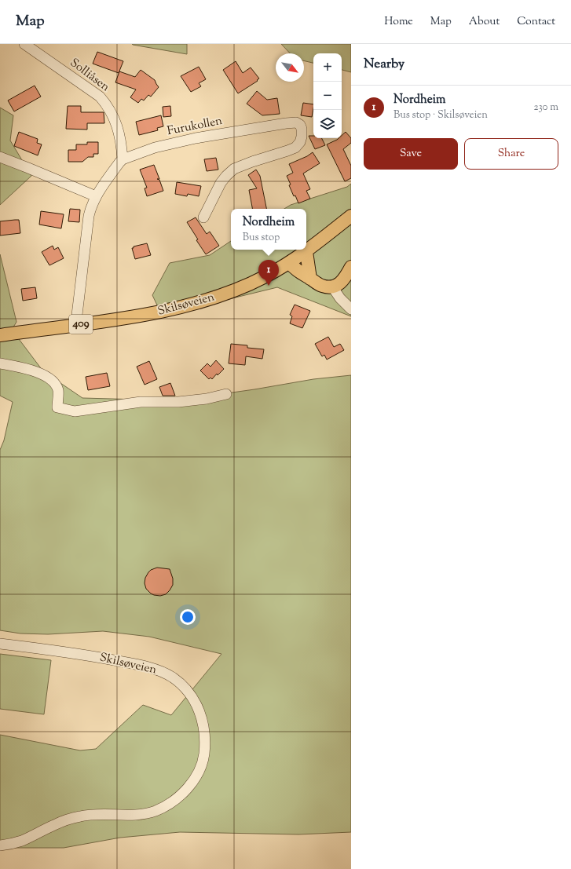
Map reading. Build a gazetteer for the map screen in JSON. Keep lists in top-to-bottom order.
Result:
{
  "streets": {
    "main road": ["Skilsøveien", "409"],
    "street": ["Solliåsen", "Furukollen"]
  },
  "crossings": [
    ["Solliåsen", "Furukollen"]
  ],
  "north": "bottom right",
  "page": {
    "header": "Map",
    "nav": [
      "Home",
      "Map",
      "About",
      "Contact"
    ],
    "heading": "Nearby",
    "map_buttons": ["+", "−"],
    "list": [
      {
        "mark": "1",
        "name": "Nordheim",
        "note": "Bus stop · Skilsøveien",
        "value": "230 m"
      }
    ],
    "buttons": ["Save", "Share"],
    "popup": ["Nordheim", "Bus stop"],
    "pins": "1"
  }
}
